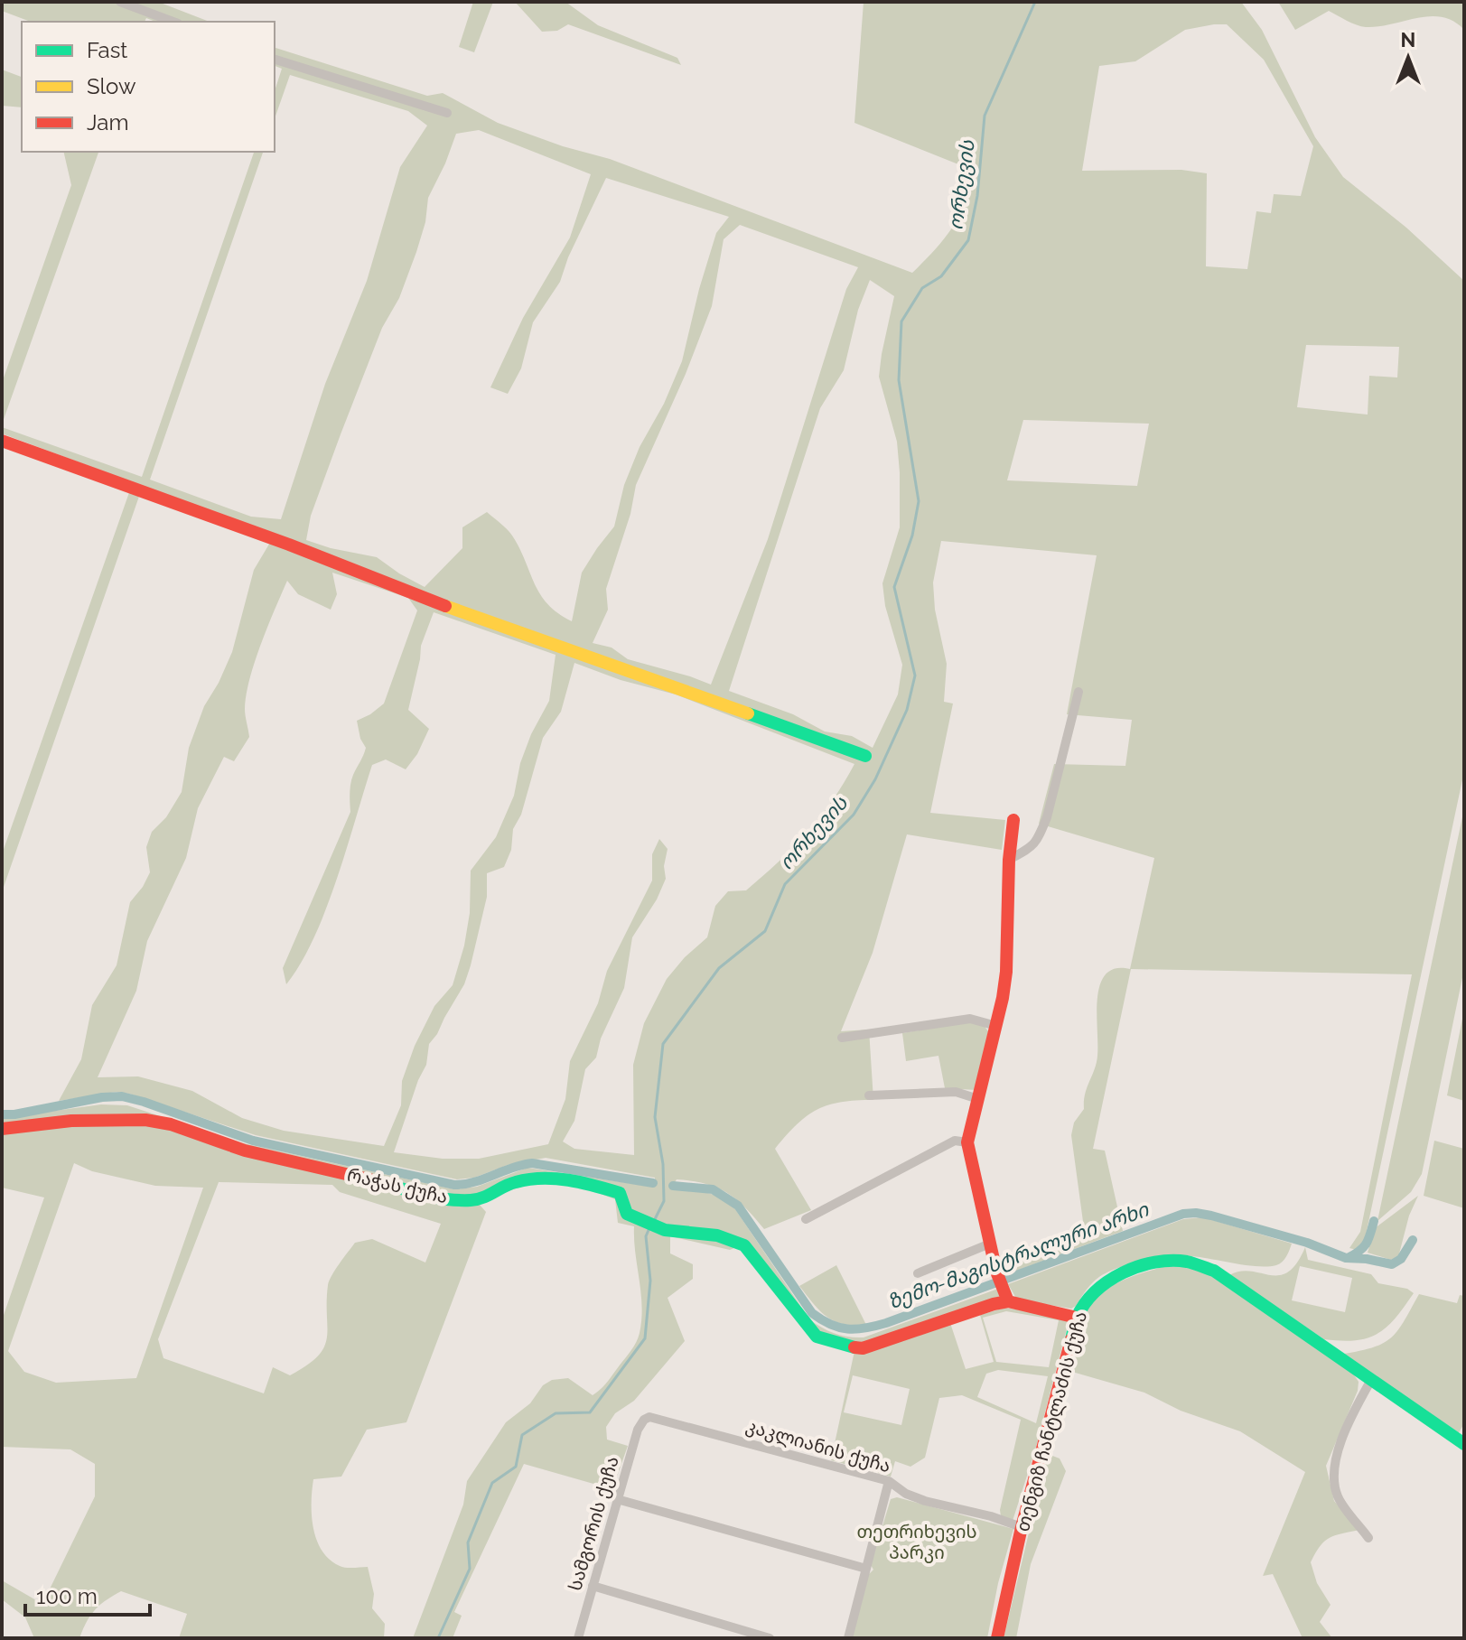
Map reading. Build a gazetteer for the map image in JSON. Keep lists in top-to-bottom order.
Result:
{
  "streets": {
    "street": [
      "რაჭას ქუჩა",
      "თენგიზ ჩანტლაძის ქუჩა",
      "კაკლიანის ქუჩა",
      "სამგორის ქუჩა"
    ]
  },
  "crossings": [
    ["თენგიზ ჩანტლაძის ქუჩა", "კაკლიანის ქუჩა"],
    ["კაკლიანის ქუჩა", "სამგორის ქუჩა"]
  ],
  "water": ["ორხევის", "ზემო-მაგისტრალური არხი"],
  "parks": ["თეთრიხევის პარკი"],
  "legend": ["Fast", "Slow", "Jam"],
  "scale_bar": "100 m",
  "north": "top"
}
